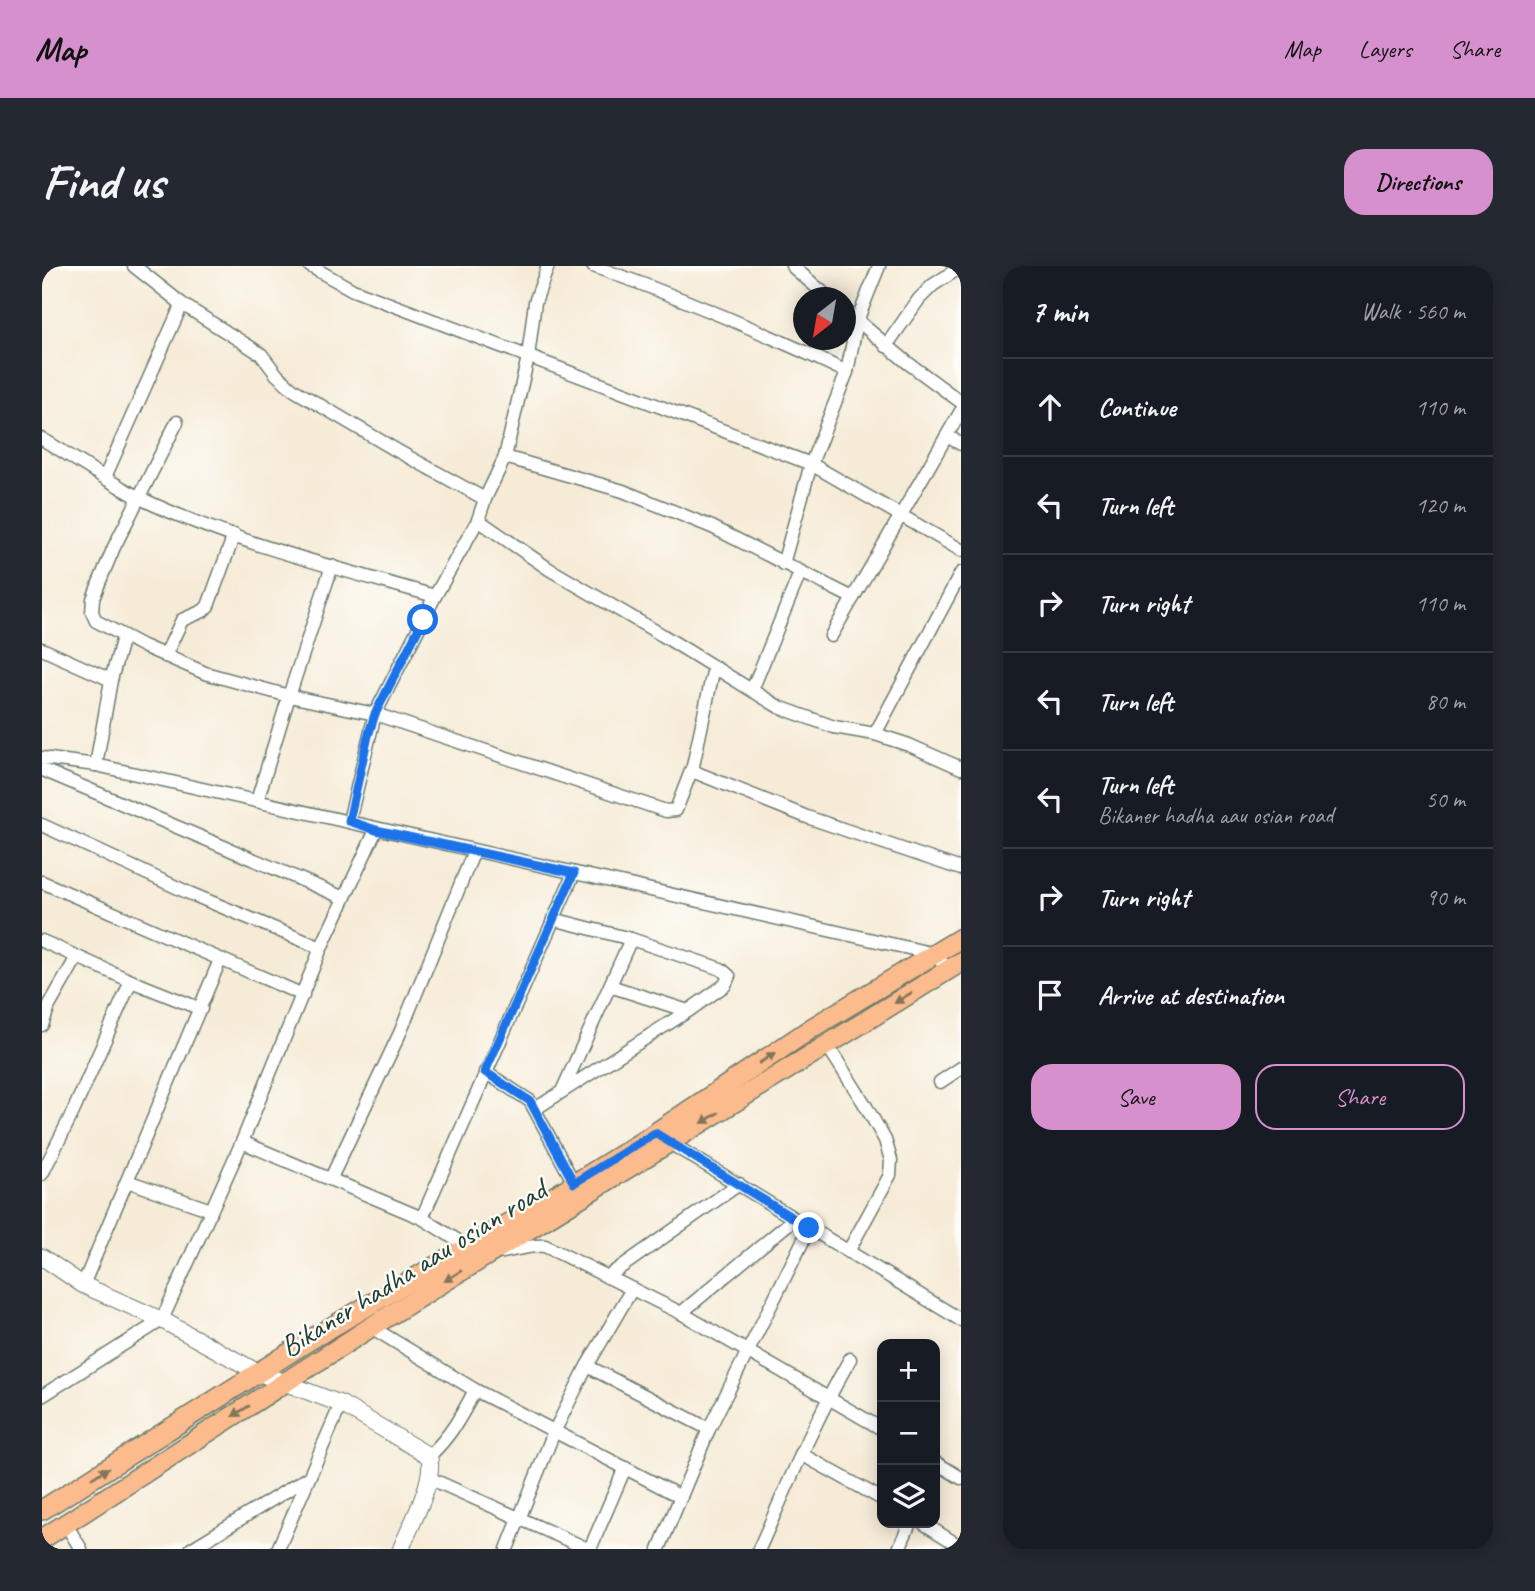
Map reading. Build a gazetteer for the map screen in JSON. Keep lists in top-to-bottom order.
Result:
{
  "streets": {
    "main road": ["Bikaner hadha aau osian road"]
  },
  "north": "bottom left",
  "page": {
    "header": "Map",
    "nav": ["Map", "Layers", "Share"],
    "buttons": [
      "Directions",
      ["Save", "Share"]
    ],
    "title": "Find us",
    "heading": ["7 min", "Walk · 560 m"],
    "list": [
      ["Continue", "110 m"],
      ["Turn left", "120 m"],
      ["Turn right", "110 m"],
      ["Turn left", "80 m"],
      ["Turn left", "Bikaner hadha aau osian road", "50 m"],
      ["Turn right", "90 m"],
      "Arrive at destination"
    ],
    "map_buttons": ["+", "−"]
  }
}
